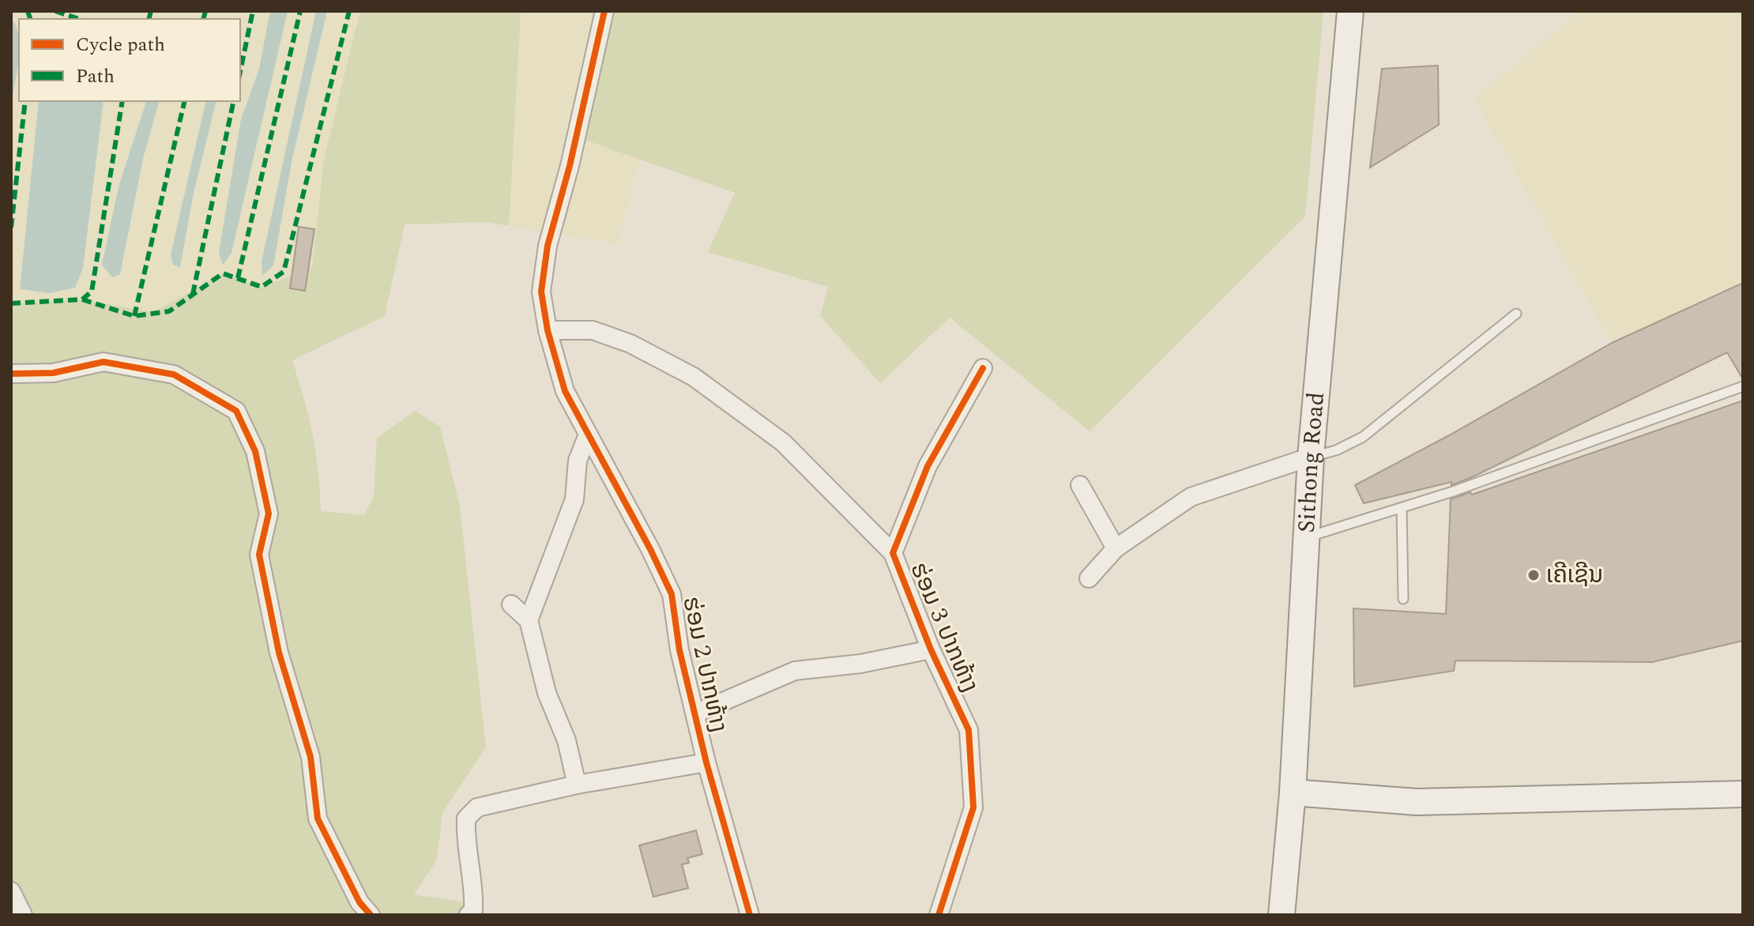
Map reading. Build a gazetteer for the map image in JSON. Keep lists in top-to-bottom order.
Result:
{
  "streets": {
    "main road": ["Sithong Road"],
    "street": ["ຮ່ອມ 3 ປາກທ້າງ", "ຮ່ອມ 2 ປາກທ້າງ"]
  },
  "crossings": [
    ["ຮ່ອມ 3 ປາກທ້າງ", "ຮ່ອມ 2 ປາກທ້າງ"]
  ],
  "places": ["ເຄີເຊີນ"],
  "legend": ["Cycle path", "Path"]
}
